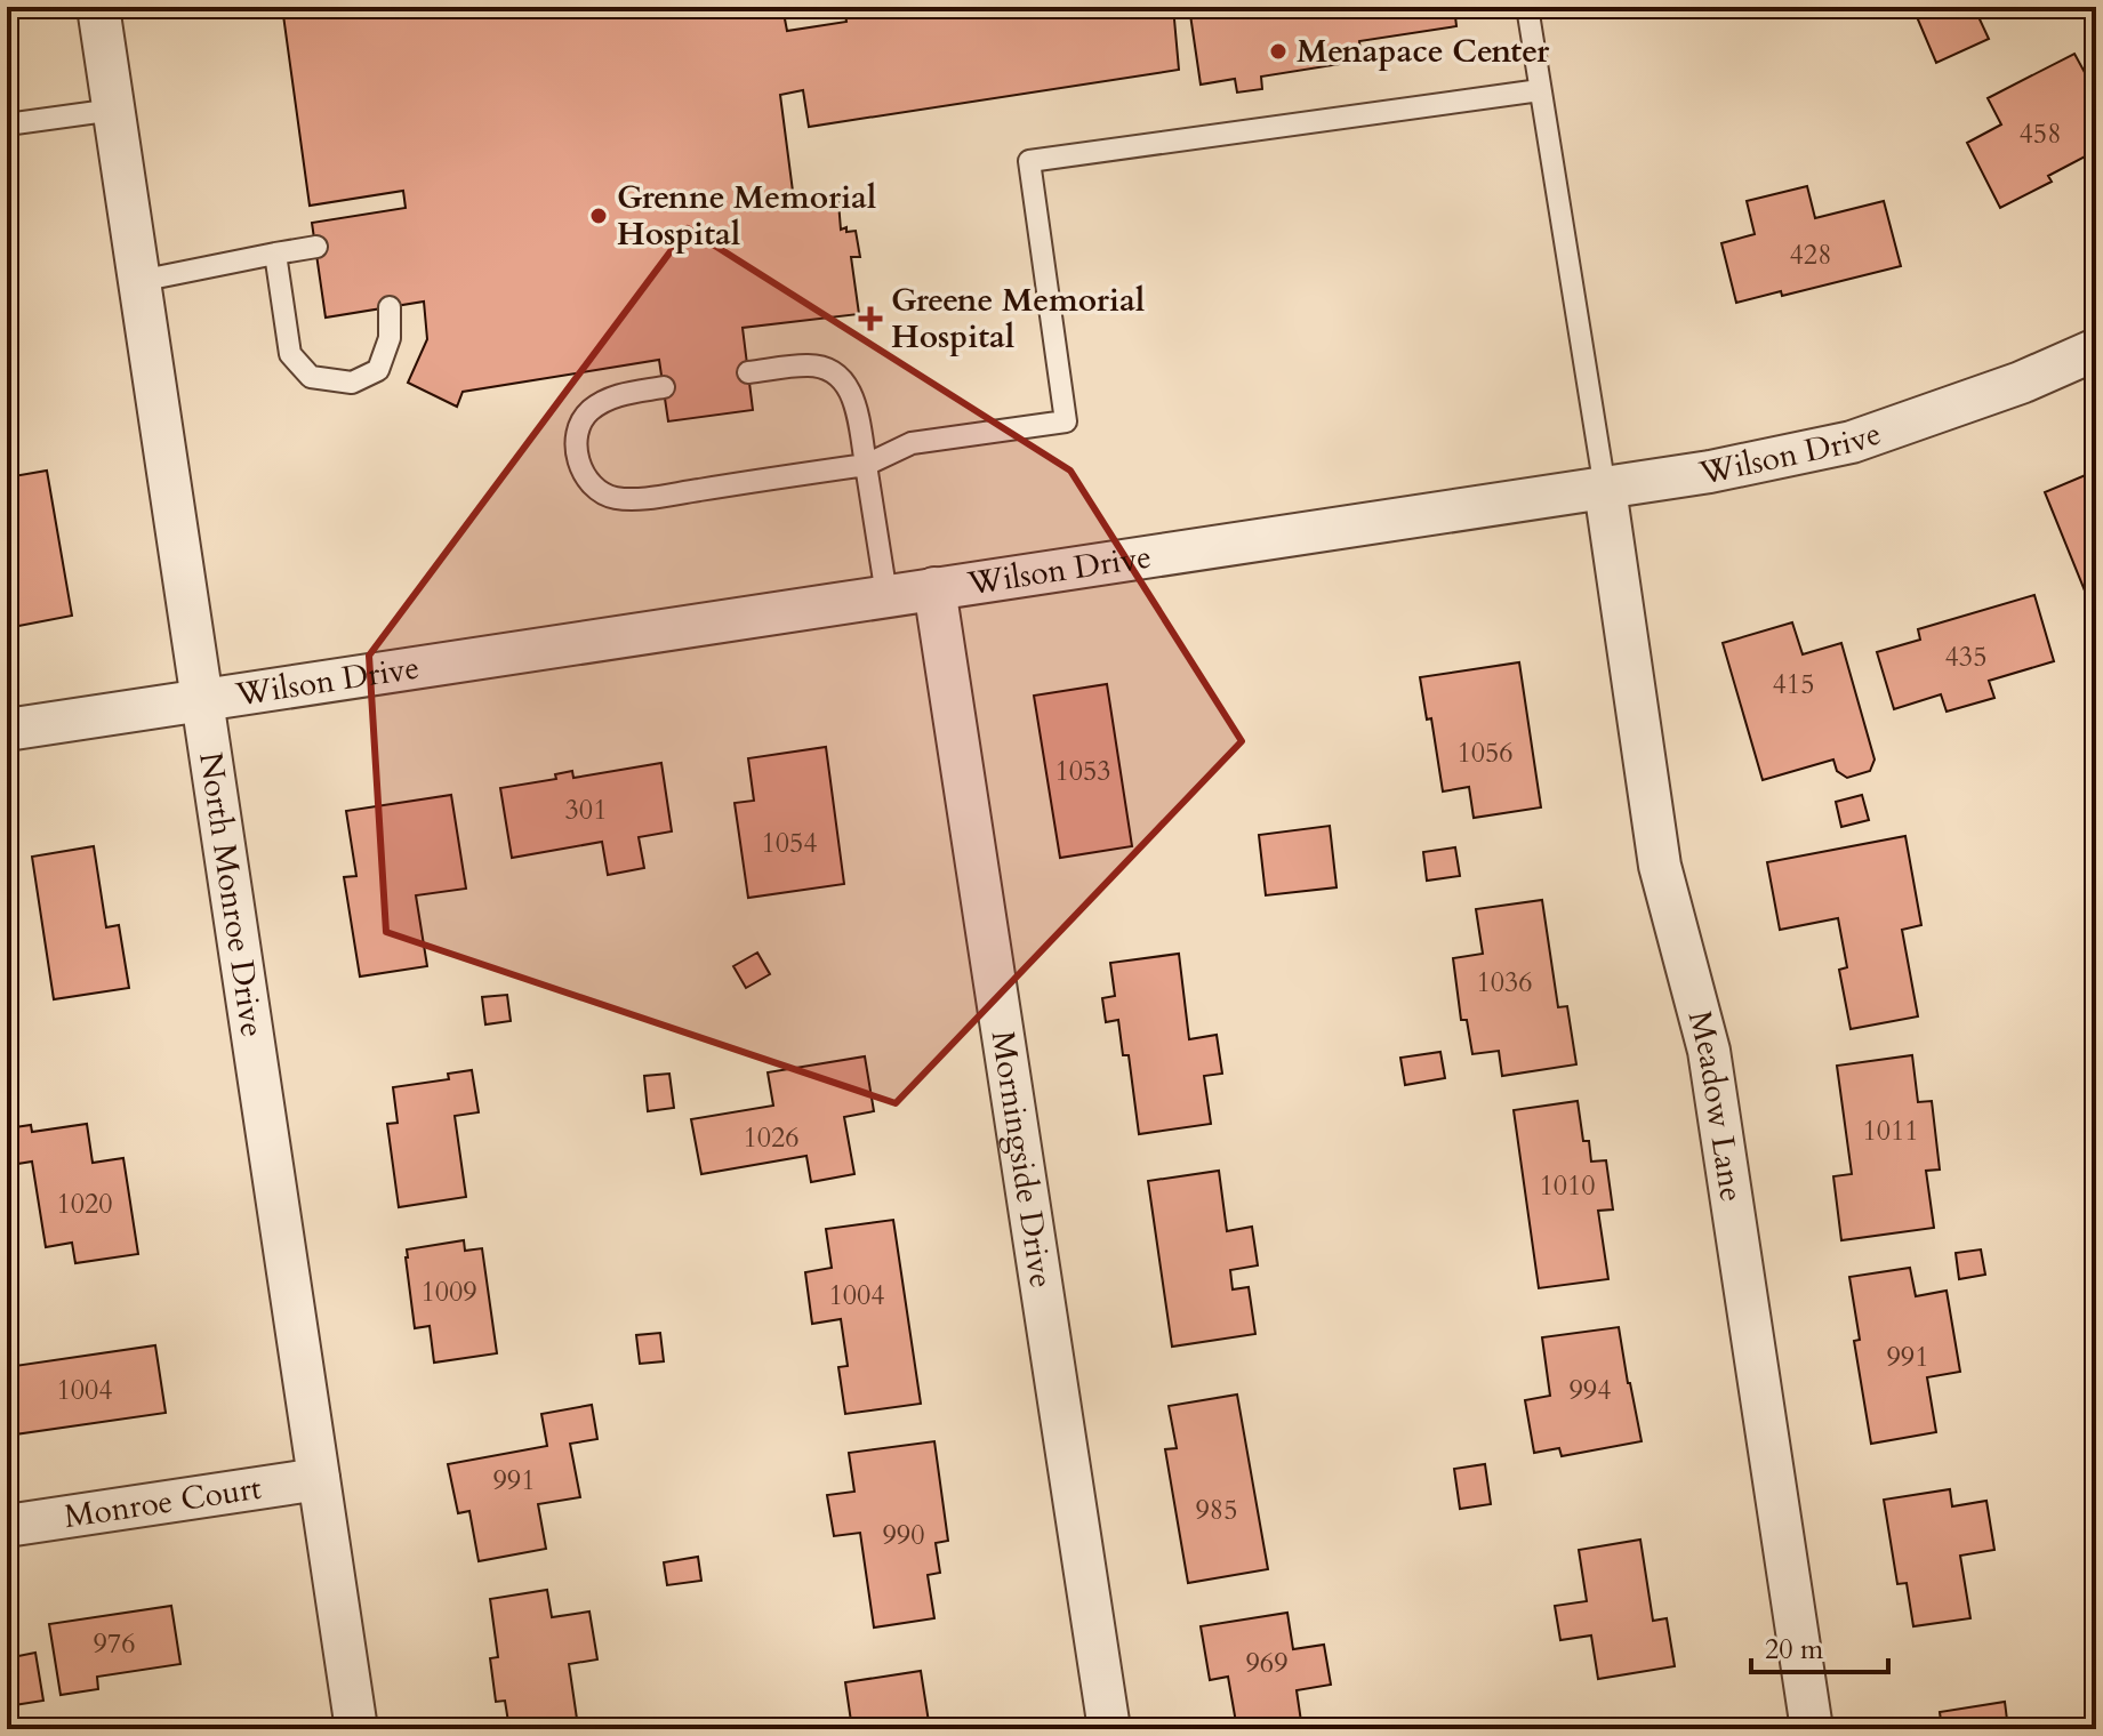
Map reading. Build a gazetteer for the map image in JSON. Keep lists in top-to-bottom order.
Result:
{
  "streets": {
    "street": [
      "Wilson Drive",
      "North Monroe Drive",
      "Meadow Lane",
      "Morningside Drive",
      "Monroe Court"
    ]
  },
  "crossings": [
    ["Wilson Drive", "North Monroe Drive"],
    ["Wilson Drive", "Meadow Lane"],
    ["Wilson Drive", "Morningside Drive"],
    ["North Monroe Drive", "Monroe Court"]
  ],
  "places": {
    "other": ["Menapace Center", "Grenne Memorial Hospital"],
    "health": ["Greene Memorial Hospital"]
  },
  "house_numbers": [
    "458",
    "428",
    "435",
    "415",
    "1056",
    "1053",
    "301",
    "1054",
    "1036",
    "1011",
    "1026",
    "1010",
    "1020",
    "1009",
    "1004",
    "991",
    "1004",
    "994",
    "991",
    "985",
    "990",
    "976",
    "969"
  ],
  "scale_bar": "20 m"
}
